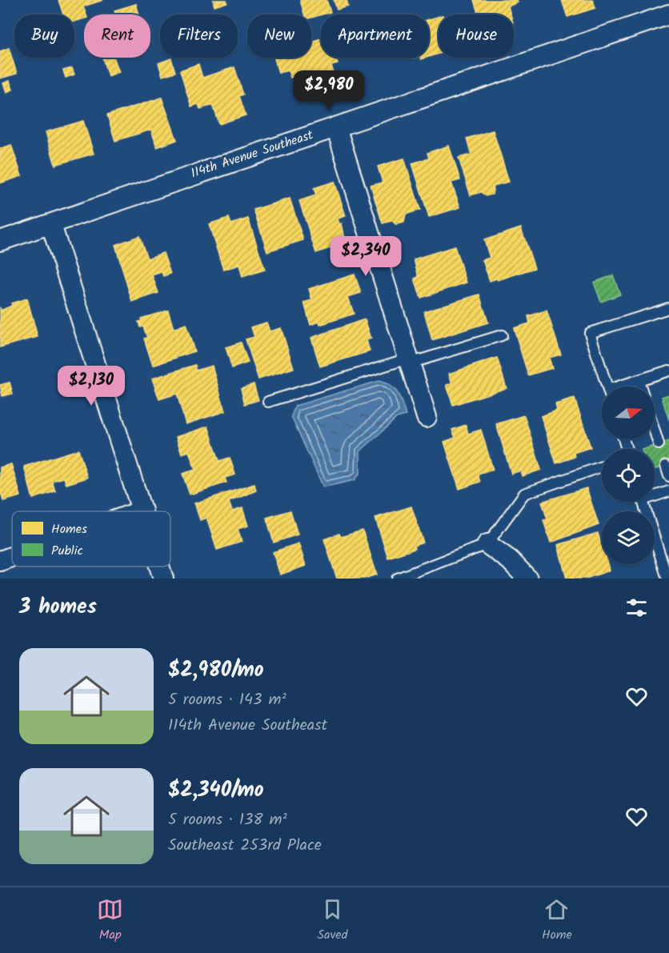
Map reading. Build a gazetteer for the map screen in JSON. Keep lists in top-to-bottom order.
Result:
{
  "streets": {
    "street": ["114th Avenue Southeast"]
  },
  "legend": ["Homes", "Public"],
  "north": "right",
  "page": {
    "chip": [
      "Buy",
      "Rent",
      "Filters",
      "New",
      "Apartment",
      "House"
    ],
    "price": ["$2,980", "$2,340", "$2,130"],
    "heading": "3 homes",
    "list": [
      {
        "name": "$2,980/mo",
        "note": "5 rooms · 143 m² · 114th Avenue Southeast"
      },
      {
        "name": "$2,340/mo",
        "note": "5 rooms · 138 m² · Southeast 253rd Place"
      }
    ],
    "tabs": ["Map", "Saved", "Home"]
  }
}
